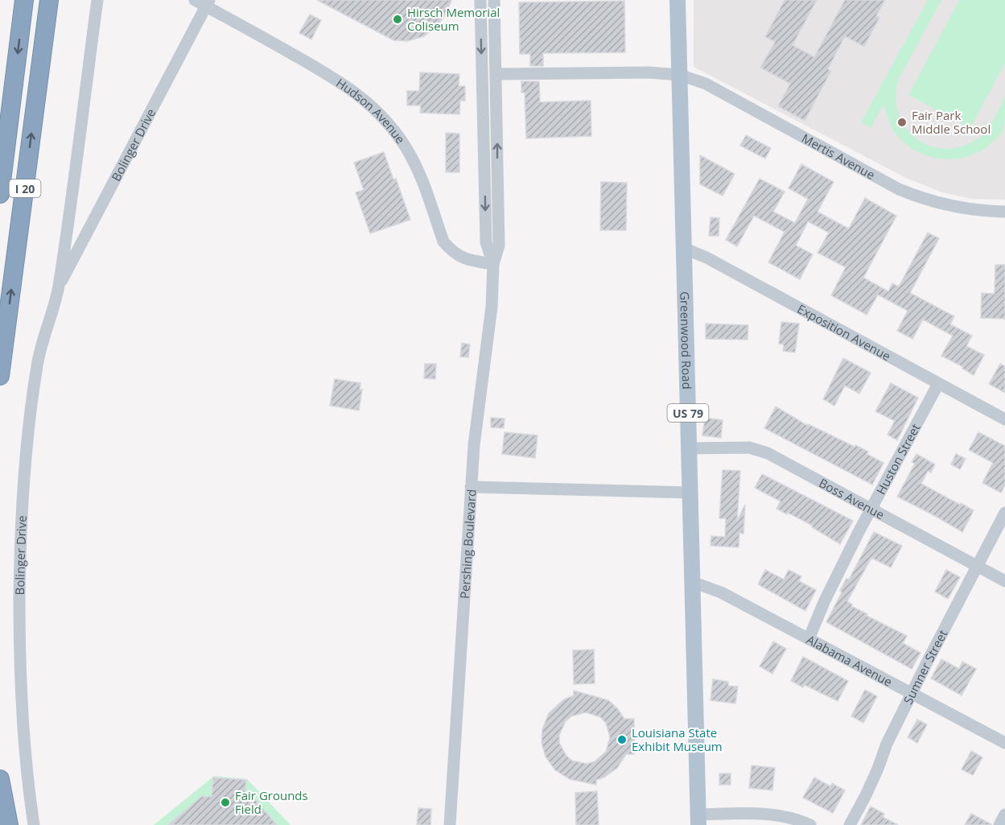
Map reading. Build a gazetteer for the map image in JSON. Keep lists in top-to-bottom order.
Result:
{
  "streets": {
    "highway": ["I 20"],
    "main road": ["Greenwood Road", "US 79"],
    "street": [
      "Hudson Avenue",
      "Bolinger Drive",
      "Mertis Avenue",
      "Exposition Avenue",
      "Huston Street",
      "Boss Avenue",
      "Pershing Boulevard",
      "Alabama Avenue",
      "Sumner Street"
    ]
  },
  "crossings": [
    ["Hudson Avenue", "Bolinger Drive"],
    ["Hudson Avenue", "Pershing Boulevard"],
    ["Mertis Avenue", "Greenwood Road"],
    ["Mertis Avenue", "Pershing Boulevard"],
    ["Exposition Avenue", "Greenwood Road"],
    ["Exposition Avenue", "Huston Street"],
    ["Greenwood Road", "Boss Avenue"],
    ["Greenwood Road", "Alabama Avenue"],
    ["Huston Street", "Boss Avenue"],
    ["Huston Street", "Alabama Avenue"],
    ["Boss Avenue", "Sumner Street"],
    ["Alabama Avenue", "Sumner Street"]
  ],
  "places": [
    "Hirsch Memorial Coliseum",
    "Fair Park Middle School",
    "Louisiana State Exhibit Museum",
    "Fair Grounds Field"
  ]
}
